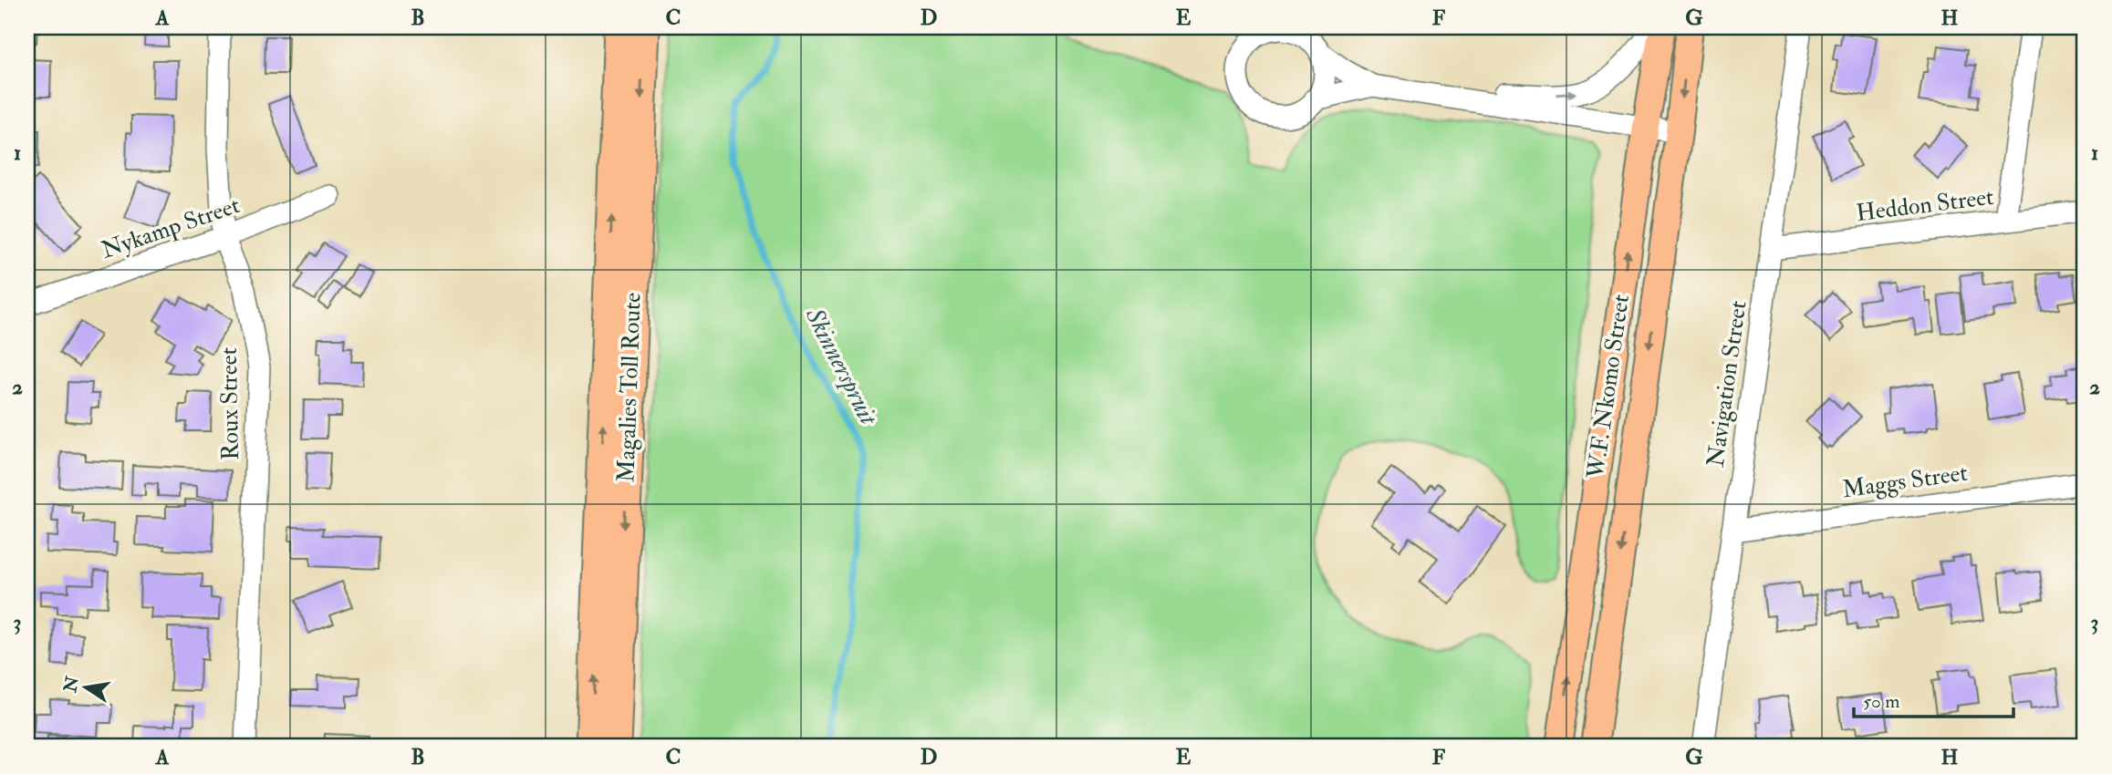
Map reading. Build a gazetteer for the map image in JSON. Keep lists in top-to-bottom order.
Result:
{
  "streets": {
    "highway": ["Magalies Toll Route"],
    "main road": ["W.F. Nkomo Street"],
    "street": [
      "Heddon Street",
      "Nykamp Street",
      "Navigation Street",
      "Roux Street",
      "Maggs Street"
    ]
  },
  "crossings": [
    ["Heddon Street", "Navigation Street"],
    ["Nykamp Street", "Roux Street"],
    ["Navigation Street", "Maggs Street"]
  ],
  "water": ["Skinnerspruit"],
  "scale_bar": "50 m",
  "north": "left",
  "grid": {
    "columns": [
      "A",
      "B",
      "C",
      "D",
      "E",
      "F",
      "G",
      "H"
    ],
    "rows": ["1", "2", "3"]
  }
}
